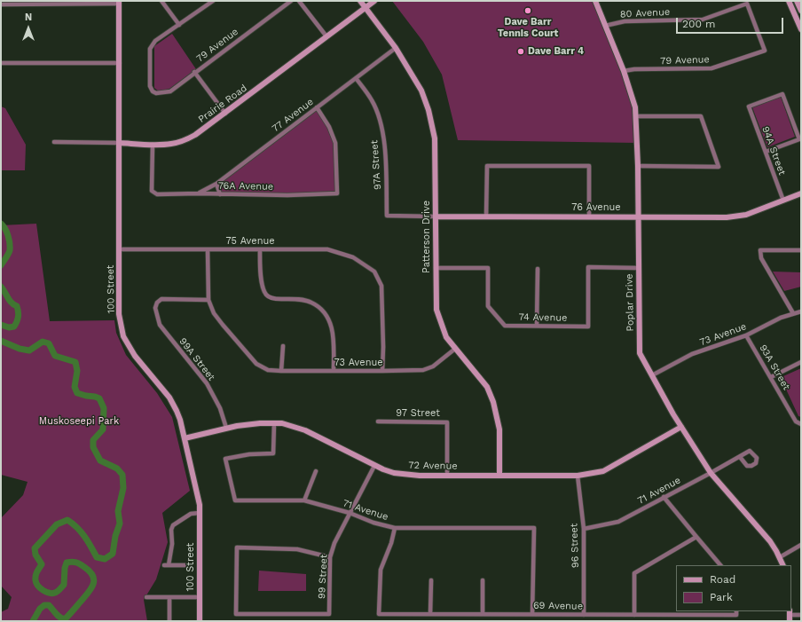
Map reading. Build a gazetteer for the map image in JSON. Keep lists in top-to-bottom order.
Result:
{
  "streets": {
    "street": [
      "80 Avenue",
      "79 Avenue",
      "Prairie Road",
      "77 Avenue",
      "94A Street",
      "97A Street",
      "76A Avenue",
      "76 Avenue",
      "Patterson Drive",
      "75 Avenue",
      "100 Street",
      "Poplar Drive",
      "74 Avenue",
      "73 Avenue",
      "99A Street",
      "93A Street",
      "97 Street",
      "72 Avenue",
      "71 Avenue",
      "96 Street",
      "99 Street",
      "69 Avenue"
    ]
  },
  "crossings": [
    ["80 Avenue", "79 Avenue"],
    ["80 Avenue", "Poplar Drive"],
    ["79 Avenue", "Poplar Drive"],
    ["Prairie Road", "76A Avenue"],
    ["Prairie Road", "Patterson Drive"],
    ["Prairie Road", "100 Street"],
    ["77 Avenue", "97A Street"],
    ["77 Avenue", "76A Avenue"],
    ["77 Avenue", "Patterson Drive"],
    ["94A Street", "76 Avenue"],
    ["97A Street", "76 Avenue"],
    ["76 Avenue", "Patterson Drive"],
    ["76 Avenue", "Poplar Drive"],
    ["Patterson Drive", "74 Avenue"],
    ["Patterson Drive", "73 Avenue"],
    ["Patterson Drive", "72 Avenue"],
    ["75 Avenue", "100 Street"],
    ["75 Avenue", "73 Avenue"],
    ["100 Street", "72 Avenue"],
    ["Poplar Drive", "74 Avenue"],
    ["Poplar Drive", "73 Avenue"],
    ["Poplar Drive", "72 Avenue"],
    ["Poplar Drive", "71 Avenue"],
    ["73 Avenue", "99A Street"],
    ["73 Avenue", "93A Street"],
    ["99A Street", "72 Avenue"],
    ["97 Street", "72 Avenue"],
    ["72 Avenue", "71 Avenue"],
    ["72 Avenue", "96 Street"],
    ["72 Avenue", "99 Street"],
    ["71 Avenue", "96 Street"],
    ["71 Avenue", "99 Street"],
    ["71 Avenue", "69 Avenue"],
    ["96 Street", "69 Avenue"]
  ],
  "parks": ["Muskoseepi Park"],
  "places": ["Dave Barr Tennis Court", "Dave Barr 4"],
  "legend": ["Road", "Park"],
  "scale_bar": "200 m",
  "north": "top"
}
